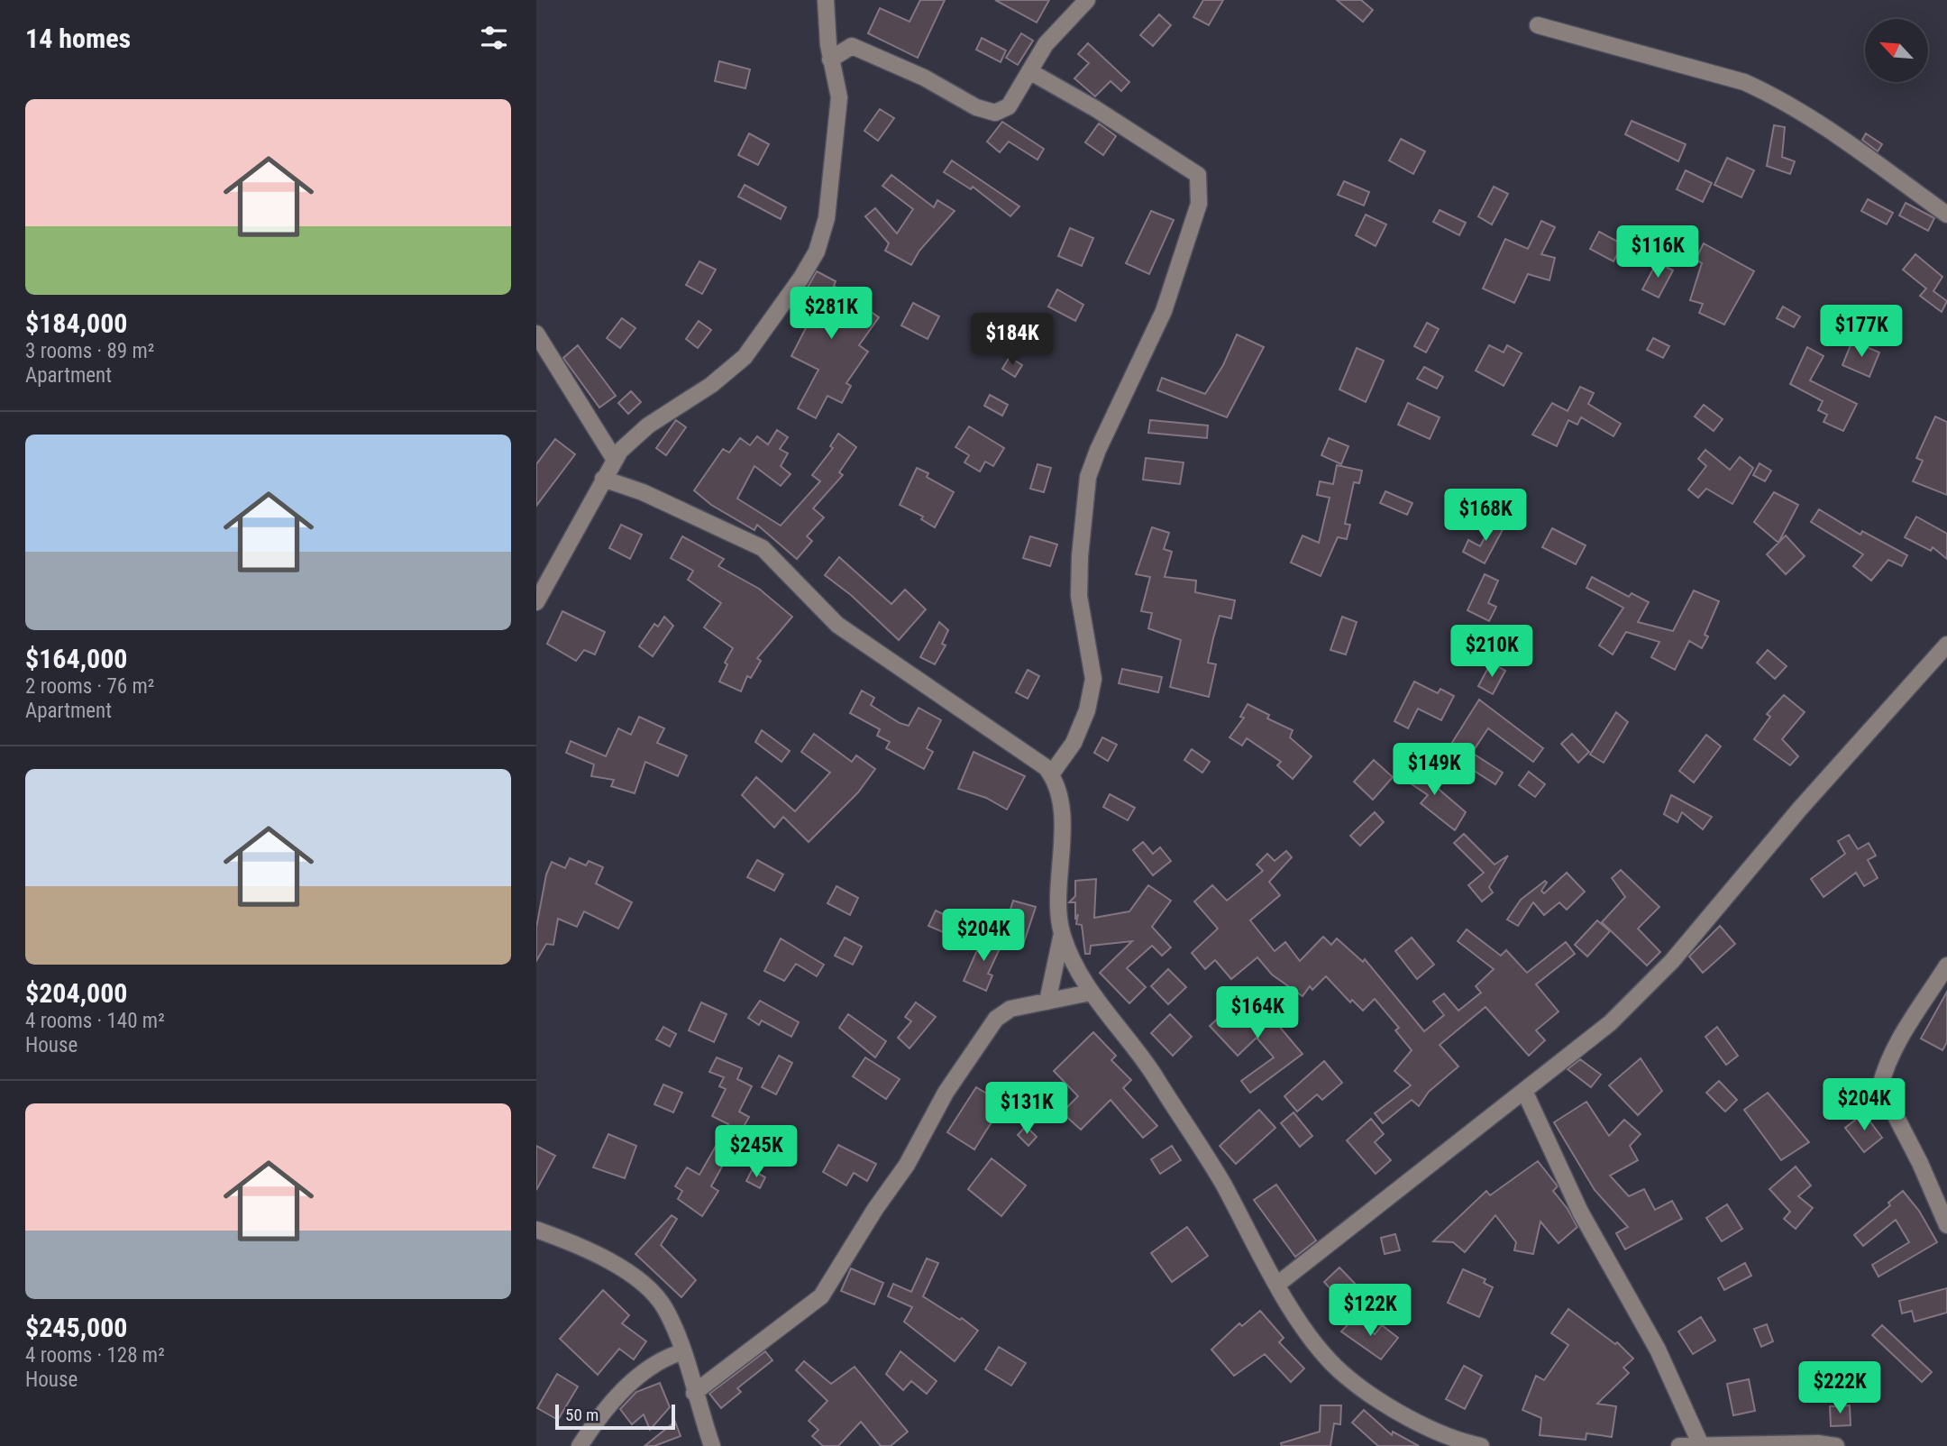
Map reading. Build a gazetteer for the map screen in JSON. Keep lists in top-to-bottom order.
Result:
{
  "scale_bar": "50 m",
  "north": "top left",
  "page": {
    "heading": "14 homes",
    "list": [
      {
        "name": "$184,000",
        "note": "3 rooms · 89 m² · Apartment"
      },
      {
        "name": "$164,000",
        "note": "2 rooms · 76 m² · Apartment"
      },
      {
        "name": "$204,000",
        "note": "4 rooms · 140 m² · House"
      },
      {
        "name": "$245,000",
        "note": "4 rooms · 128 m² · House"
      }
    ],
    "price": [
      "$116K",
      "$281K",
      "$177K",
      "$184K",
      "$168K",
      "$210K",
      "$149K",
      "$204K",
      "$164K",
      "$204K",
      "$131K",
      "$245K",
      "$122K",
      "$222K"
    ],
    "scale": "50 m"
  }
}
